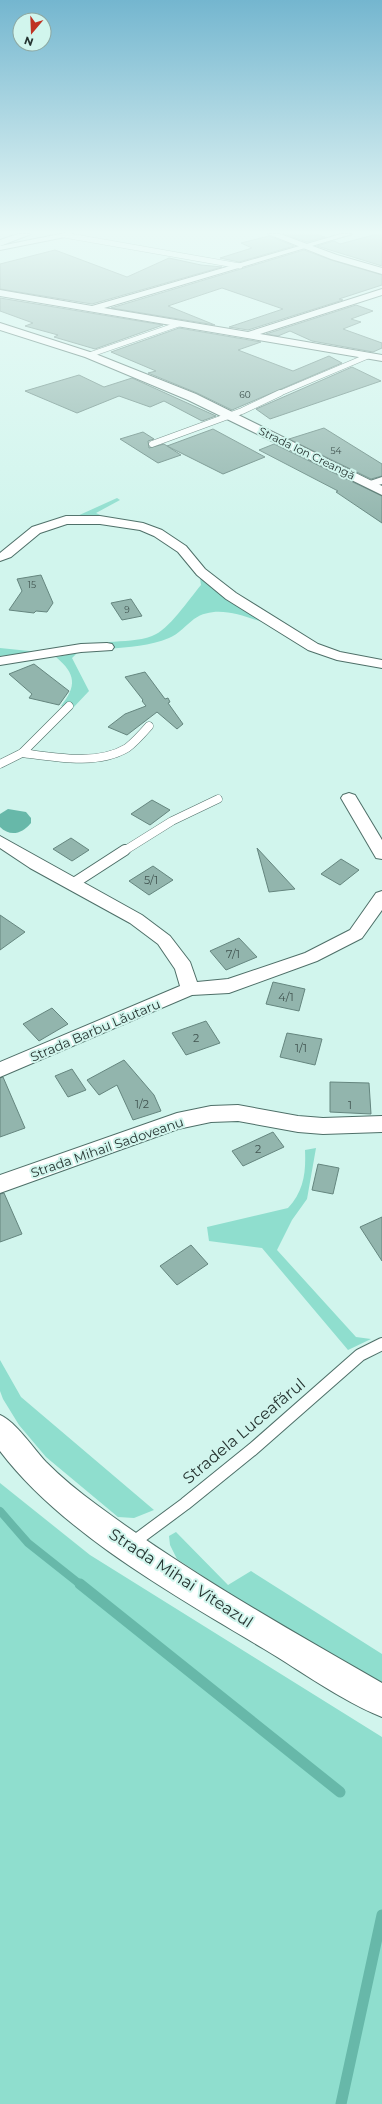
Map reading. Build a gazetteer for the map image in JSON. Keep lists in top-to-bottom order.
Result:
{
  "streets": {
    "street": [
      "Strada Ion Creangă",
      "Strada Barbu Lăutaru",
      "Strada Mihail Sadoveanu",
      "Strada Mihai Viteazul"
    ],
    "lane": ["Stradela Luceafărul"]
  },
  "crossings": [
    ["Stradela Luceafărul", "Strada Mihai Viteazul"]
  ],
  "house_numbers": [
    "60",
    "54",
    "15",
    "9",
    "5/1",
    "7/1",
    "4/1",
    "2",
    "1/1",
    "1/2",
    "1",
    "2"
  ],
  "north": "bottom"
}
